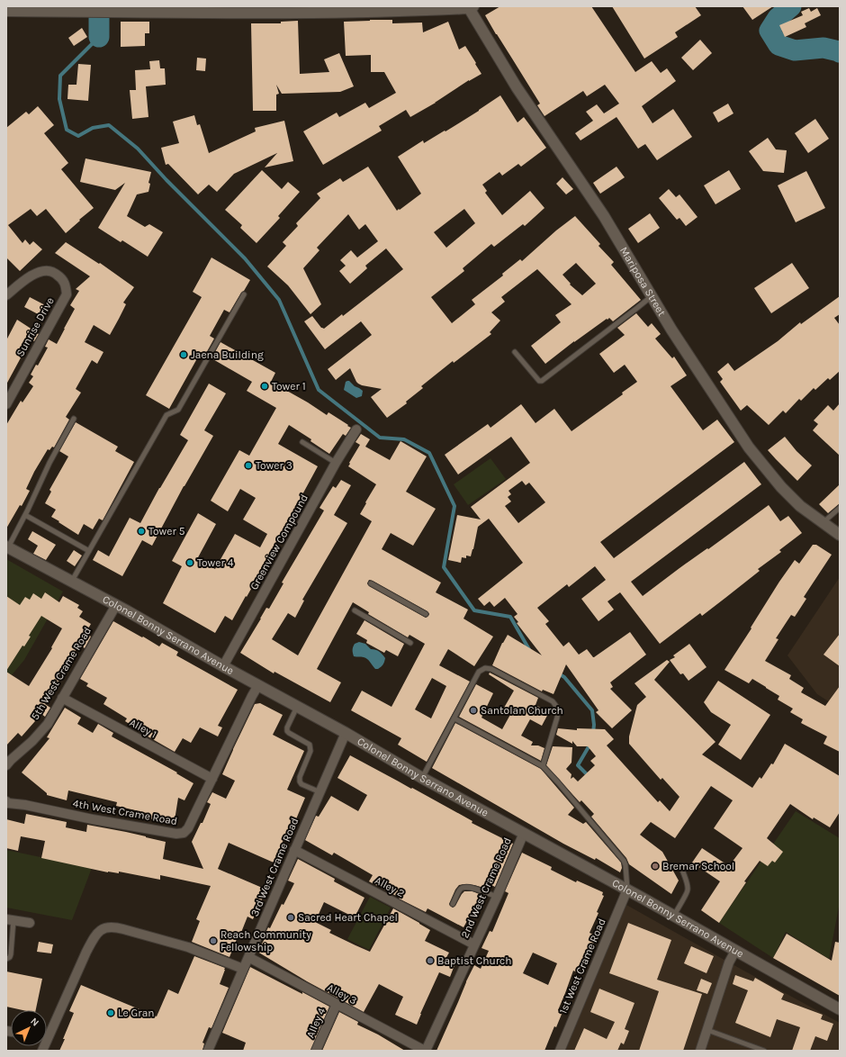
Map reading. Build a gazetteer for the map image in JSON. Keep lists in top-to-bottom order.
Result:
{
  "streets": {
    "main road": ["Mariposa Street", "Colonel Bonny Serrano Avenue"],
    "street": [
      "Sunrise Drive",
      "Greenview Compound",
      "5th West Crame Road",
      "Alley 1",
      "4th West Crame Road",
      "3rd West Crame Road",
      "Alley 2",
      "2nd West Crame Road",
      "1st West Crame Road",
      "Alley 3",
      "Alley 4"
    ]
  },
  "crossings": [
    ["Greenview Compound", "Colonel Bonny Serrano Avenue"],
    ["Colonel Bonny Serrano Avenue", "5th West Crame Road"],
    ["Colonel Bonny Serrano Avenue", "4th West Crame Road"],
    ["Colonel Bonny Serrano Avenue", "3rd West Crame Road"],
    ["Colonel Bonny Serrano Avenue", "2nd West Crame Road"],
    ["Colonel Bonny Serrano Avenue", "1st West Crame Road"],
    ["5th West Crame Road", "Alley 1"],
    ["Alley 1", "4th West Crame Road"],
    ["3rd West Crame Road", "Alley 2"],
    ["3rd West Crame Road", "Alley 3"],
    ["Alley 2", "2nd West Crame Road"],
    ["2nd West Crame Road", "Alley 3"],
    ["Alley 3", "Alley 4"]
  ],
  "places": [
    "Jaena Building",
    "Tower 1",
    "Tower 3",
    "Tower 5",
    "Tower 4",
    "Santolan Church",
    "Bremar School",
    "Sacred Heart Chapel",
    "Reach Community Fellowship",
    "Baptist Church",
    "Le Gran"
  ],
  "north": "top right"
}
